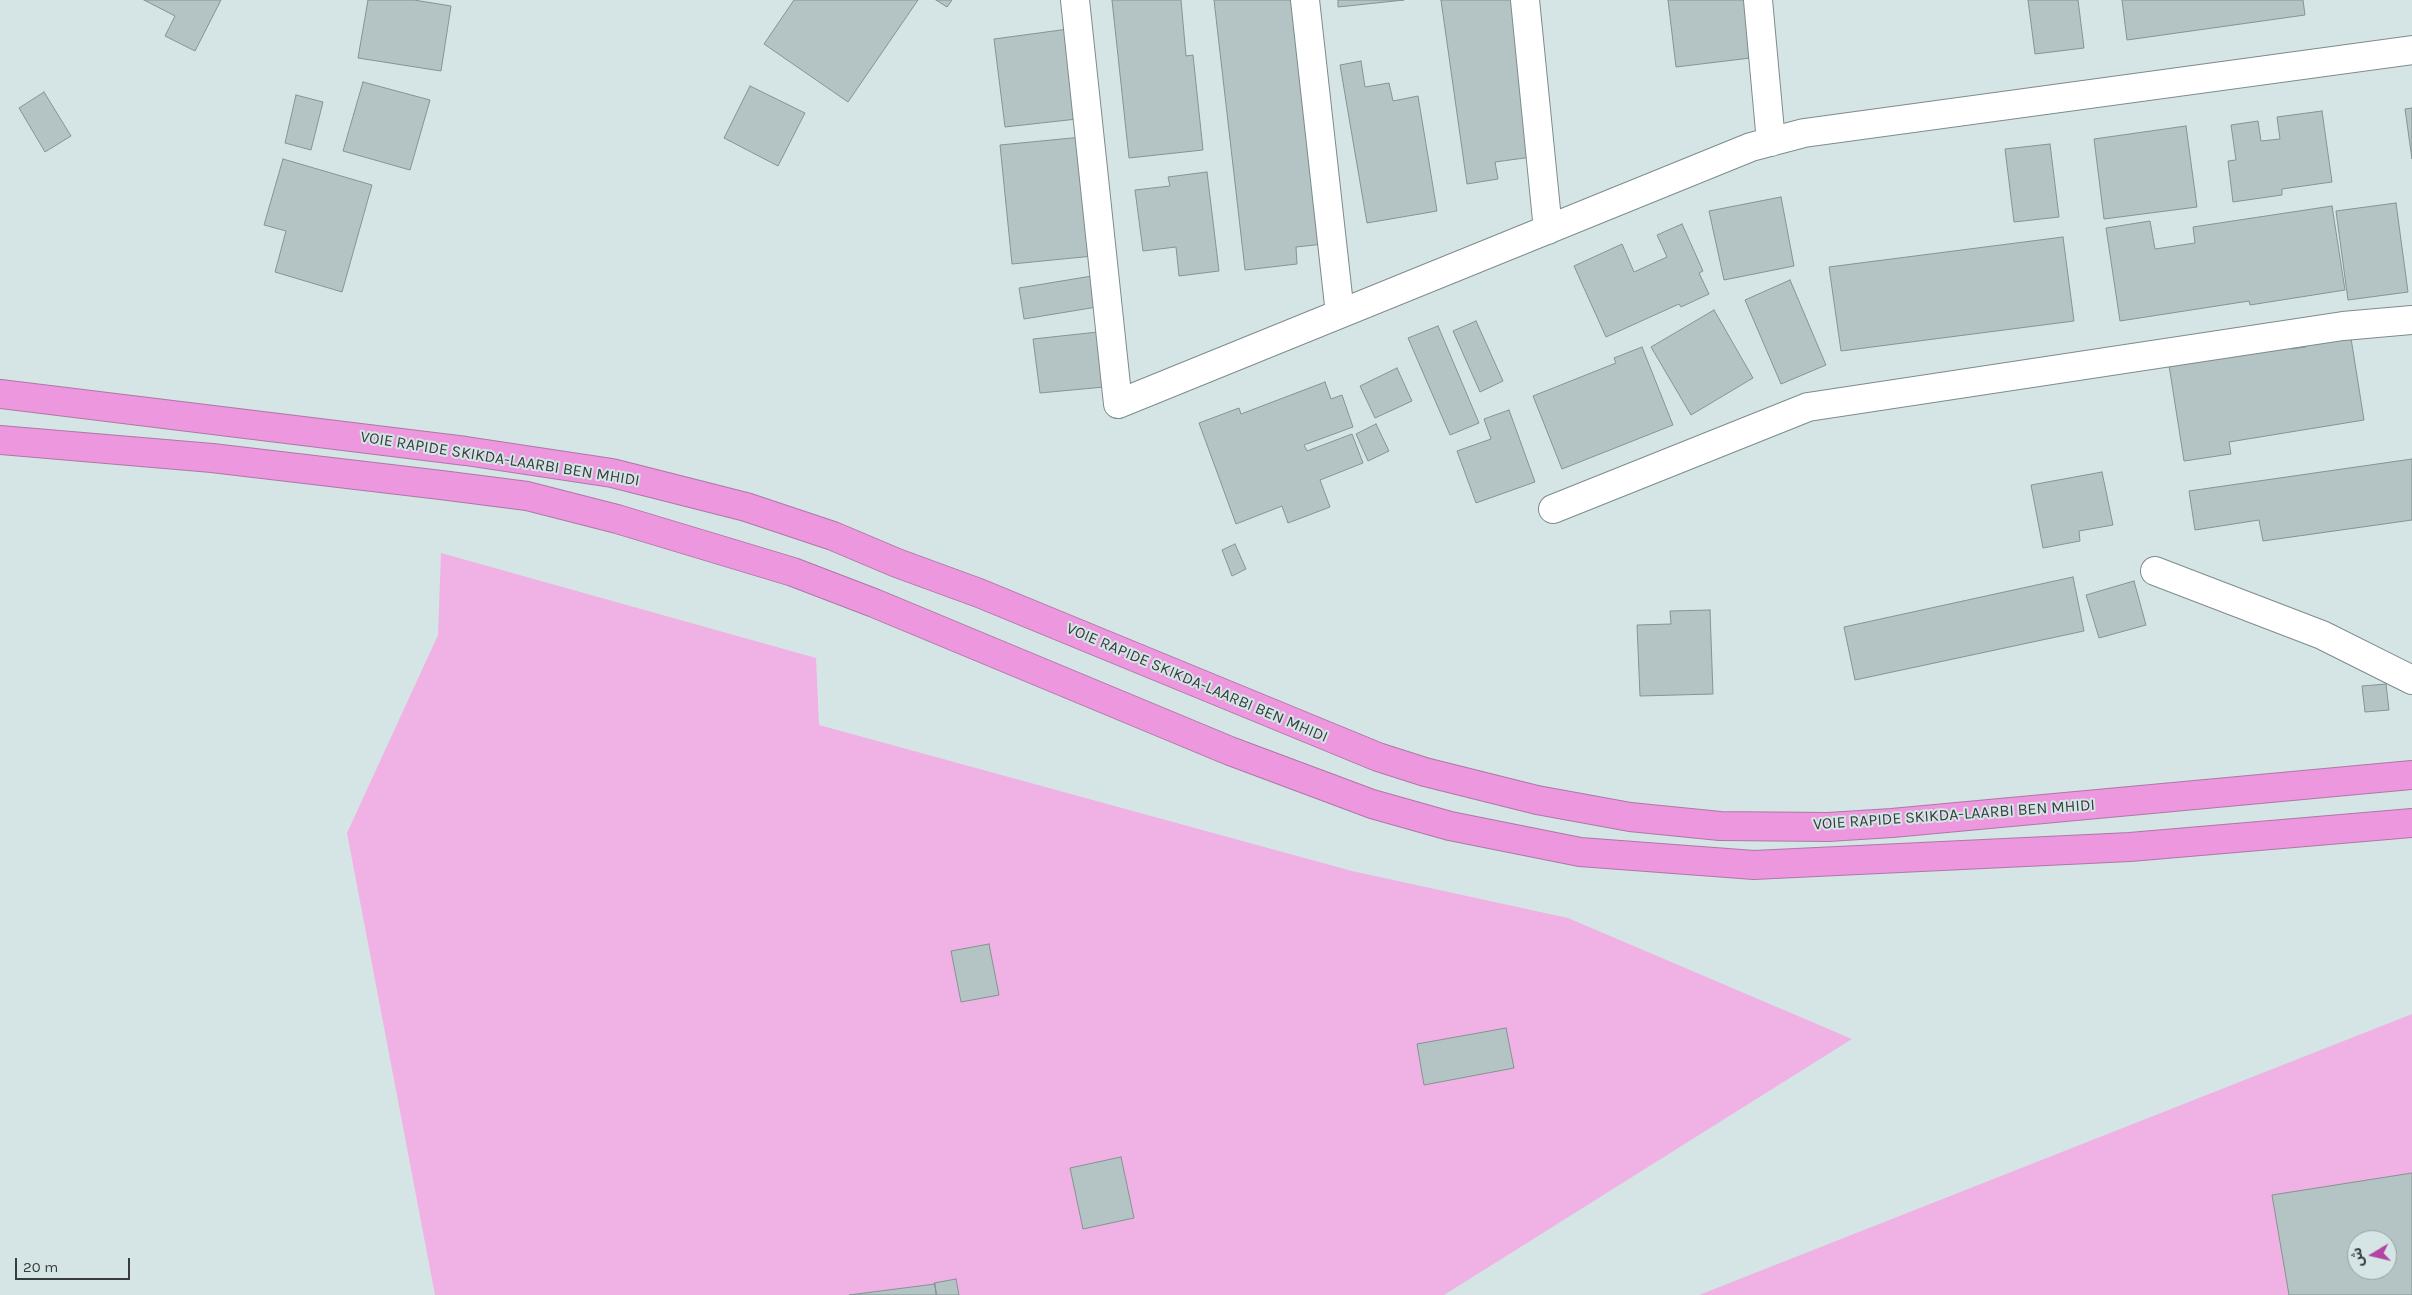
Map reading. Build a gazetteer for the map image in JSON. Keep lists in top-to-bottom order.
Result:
{
  "streets": {
    "highway": ["VOIE RAPIDE SKIKDA-LAARBI BEN MHIDI"]
  },
  "scale_bar": "20 m",
  "north": "left"
}
